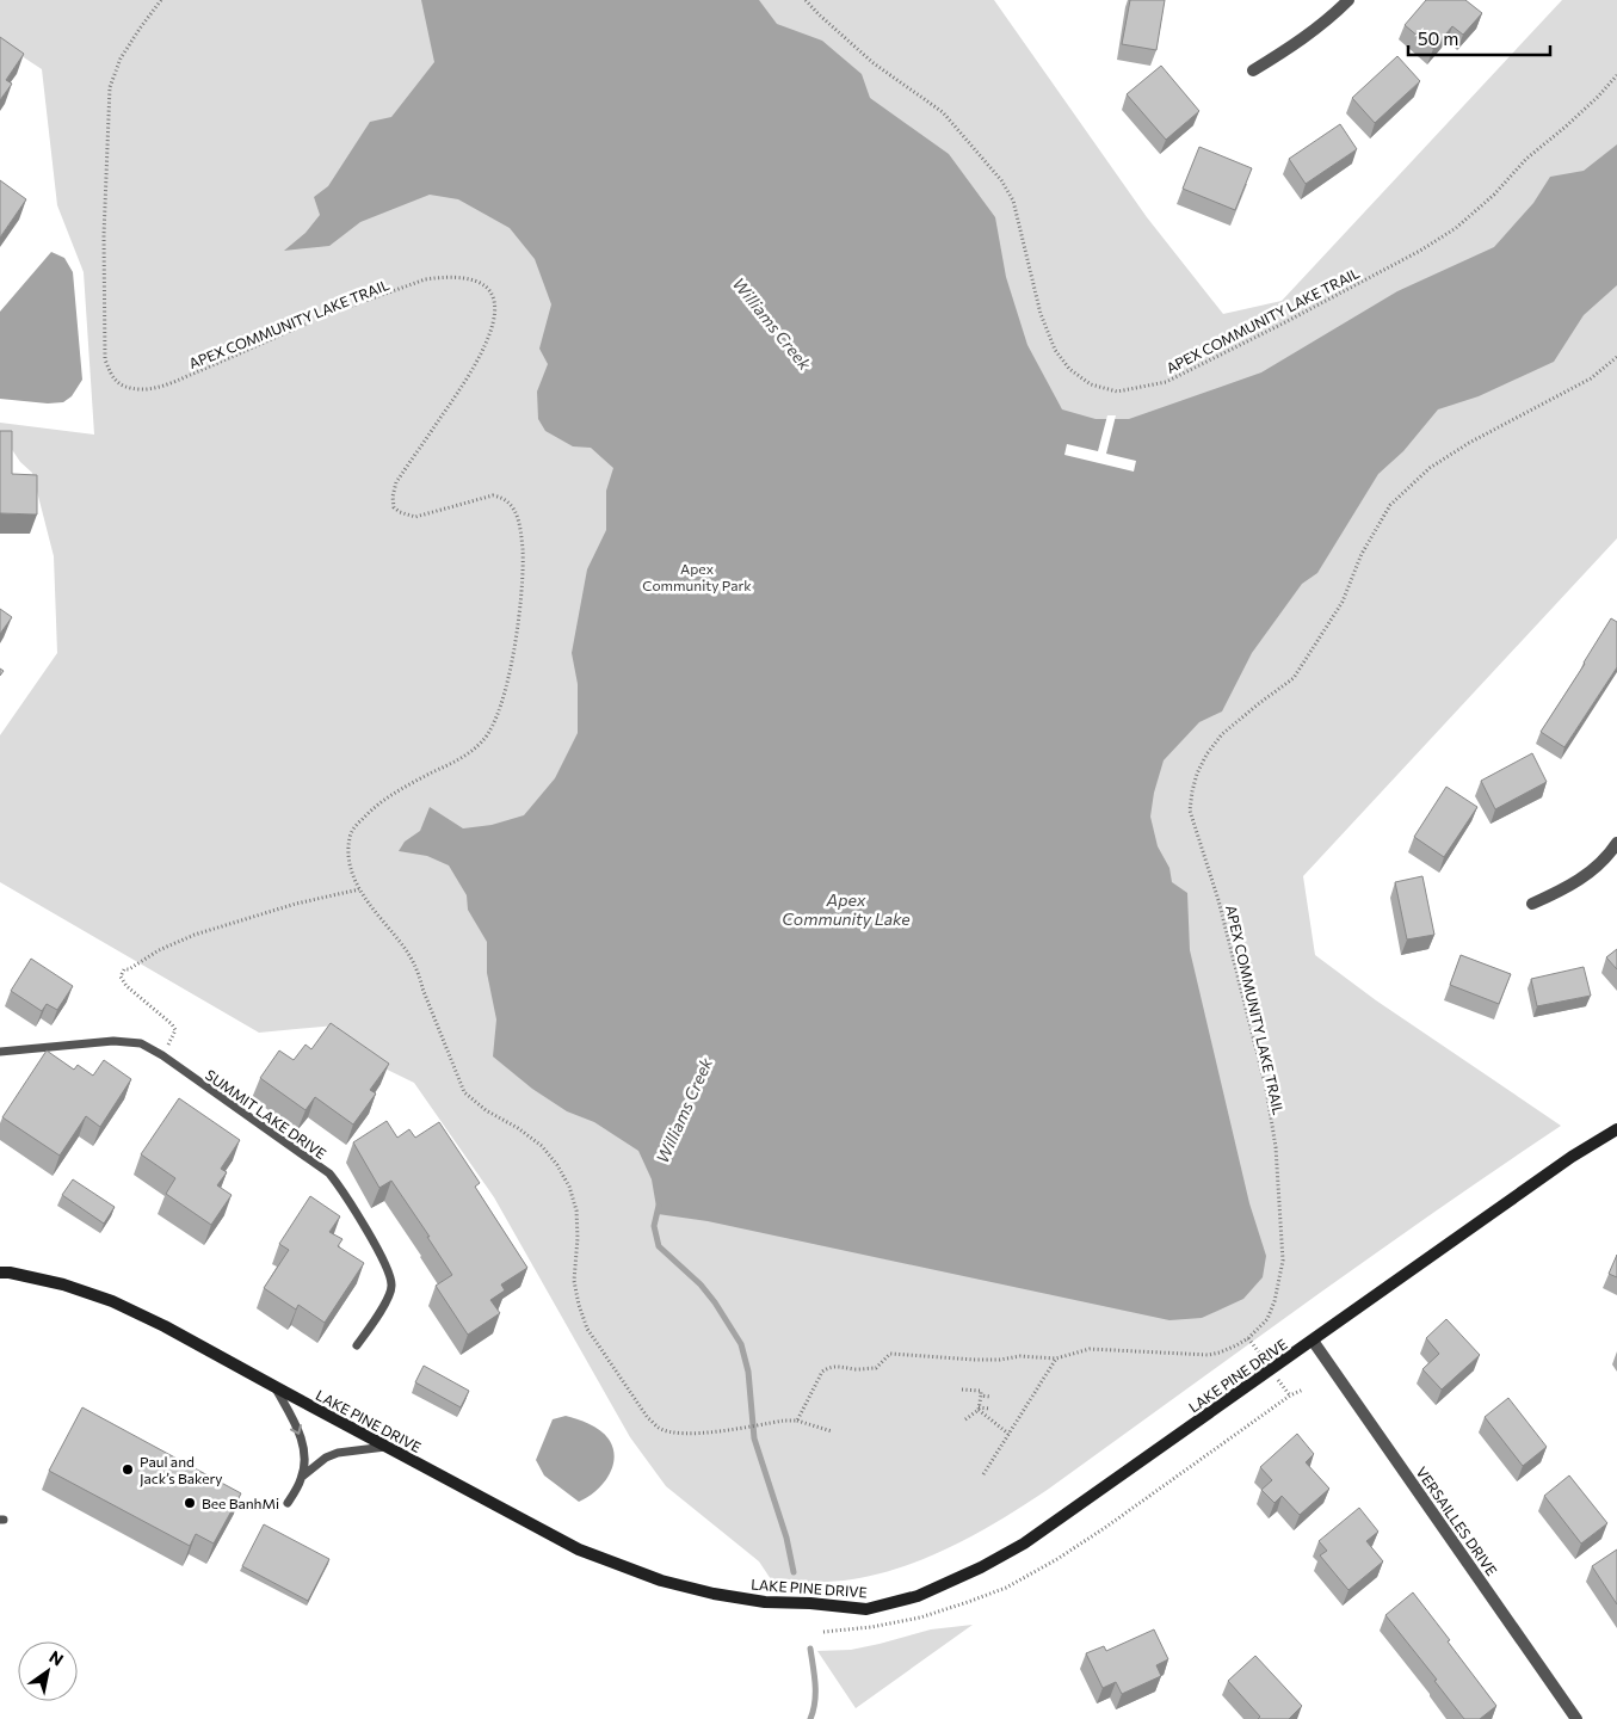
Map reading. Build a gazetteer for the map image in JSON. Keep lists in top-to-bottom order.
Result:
{
  "streets": {
    "main road": ["LAKE PINE DRIVE"],
    "street": ["VERSAILLES DRIVE"],
    "lane": ["SUMMIT LAKE DRIVE"],
    "path": ["APEX COMMUNITY LAKE TRAIL"]
  },
  "crossings": [
    ["LAKE PINE DRIVE", "VERSAILLES DRIVE"]
  ],
  "water": ["Williams Creek", "Apex Community Lake"],
  "parks": ["Apex Community Park"],
  "places": ["Paul and Jack’s Bakery", "Bee BanhMi"],
  "scale_bar": "50 m",
  "north": "top right"
}
